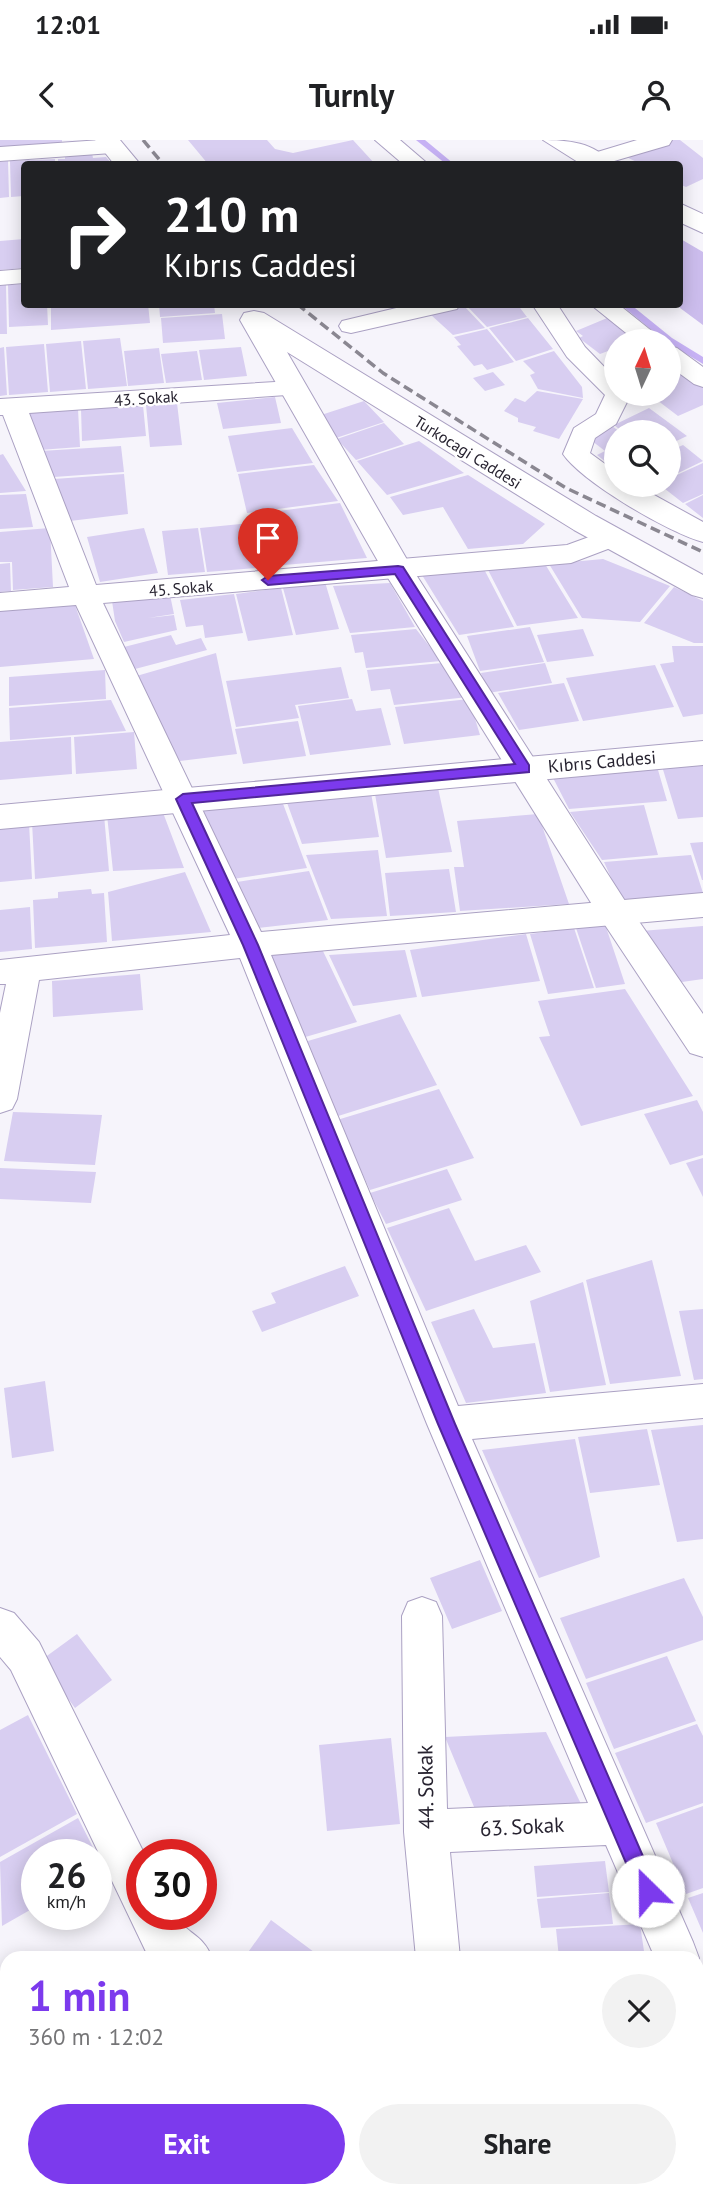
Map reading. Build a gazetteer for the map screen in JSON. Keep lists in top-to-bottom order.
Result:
{
  "streets": {
    "street": [
      "43. Sokak",
      "Turkocagi Caddesi",
      "45. Sokak",
      "Kıbrıs Caddesi",
      "44. Sokak",
      "63. Sokak"
    ]
  },
  "crossings": [
    ["Turkocagi Caddesi", "45. Sokak"],
    ["44. Sokak", "63. Sokak"]
  ],
  "north": "top",
  "page": {
    "status": "12:01",
    "header": "Turnly",
    "turn": ["210 m", "Kıbrıs Caddesi"],
    "speed": "26 km/h",
    "limit": "30",
    "heading": ["1 min", "360 m · 12:02"],
    "buttons": ["Exit", "Share"]
  }
}
